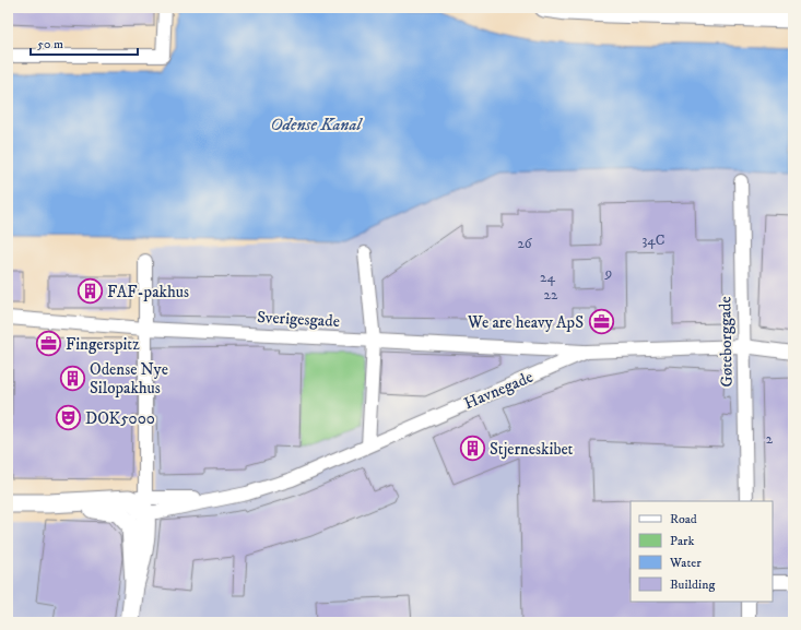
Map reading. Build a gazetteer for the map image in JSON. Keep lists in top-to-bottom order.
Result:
{
  "streets": {
    "street": ["Sverigesgade", "Gøteborggade", "Havnegade"]
  },
  "crossings": [
    ["Sverigesgade", "Havnegade"],
    ["Gøteborggade", "Havnegade"]
  ],
  "water": ["Odense Kanal"],
  "places": {
    "building": ["FAF-pakhus", "Odense Nye Silopakhus", "Stjerneskibet"],
    "office": ["We are heavy ApS", "Fingerspitz"],
    "theatre": ["DOK5000"]
  },
  "house_numbers": [
    "34C",
    "26",
    "9",
    "24",
    "22",
    "2"
  ],
  "legend": [
    "Road",
    "Park",
    "Water",
    "Building"
  ],
  "scale_bar": "50 m"
}
